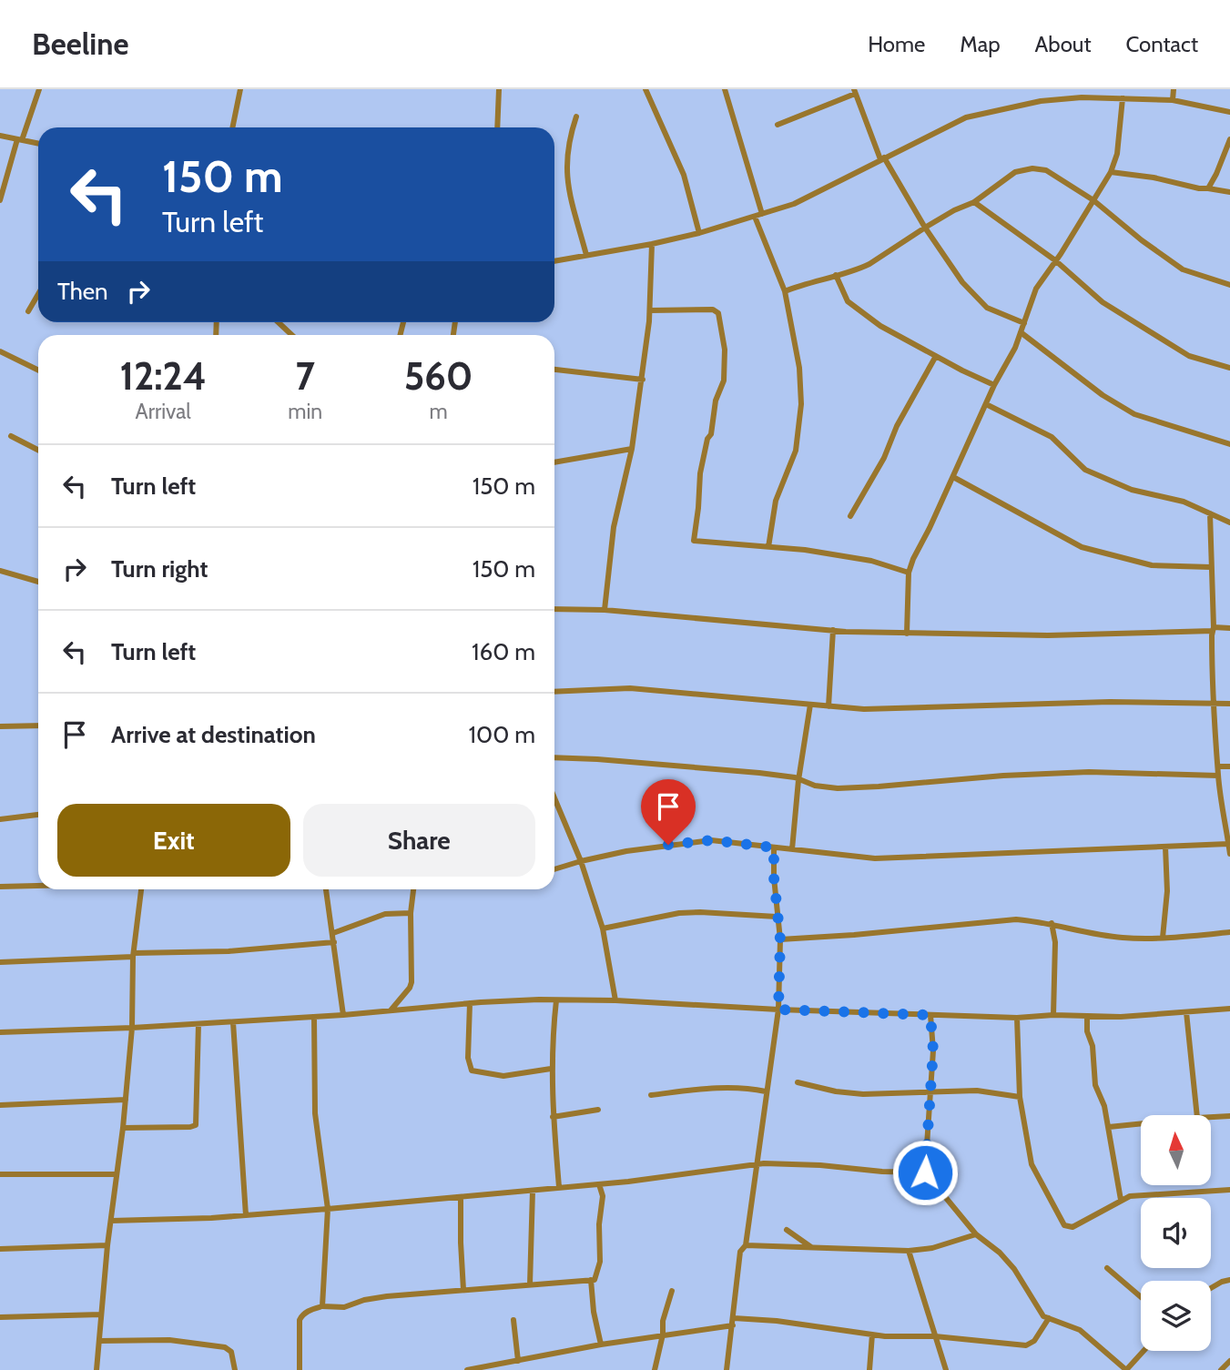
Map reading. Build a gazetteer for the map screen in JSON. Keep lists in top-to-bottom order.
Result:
{
  "north": "top",
  "page": {
    "header": "Beeline",
    "nav": [
      "Home",
      "Map",
      "About",
      "Contact"
    ],
    "turn": ["150 m", "Turn left"],
    "then": "Then",
    "eta": [
      "12:24",
      "Arrival",
      "7",
      "min",
      "560",
      "m"
    ],
    "list": [
      {
        "name": "Turn left",
        "value": "150 m"
      },
      {
        "name": "Turn right",
        "value": "150 m"
      },
      {
        "name": "Turn left",
        "value": "160 m"
      },
      {
        "name": "Arrive at destination",
        "value": "100 m"
      }
    ],
    "buttons": ["Exit", "Share"]
  }
}
